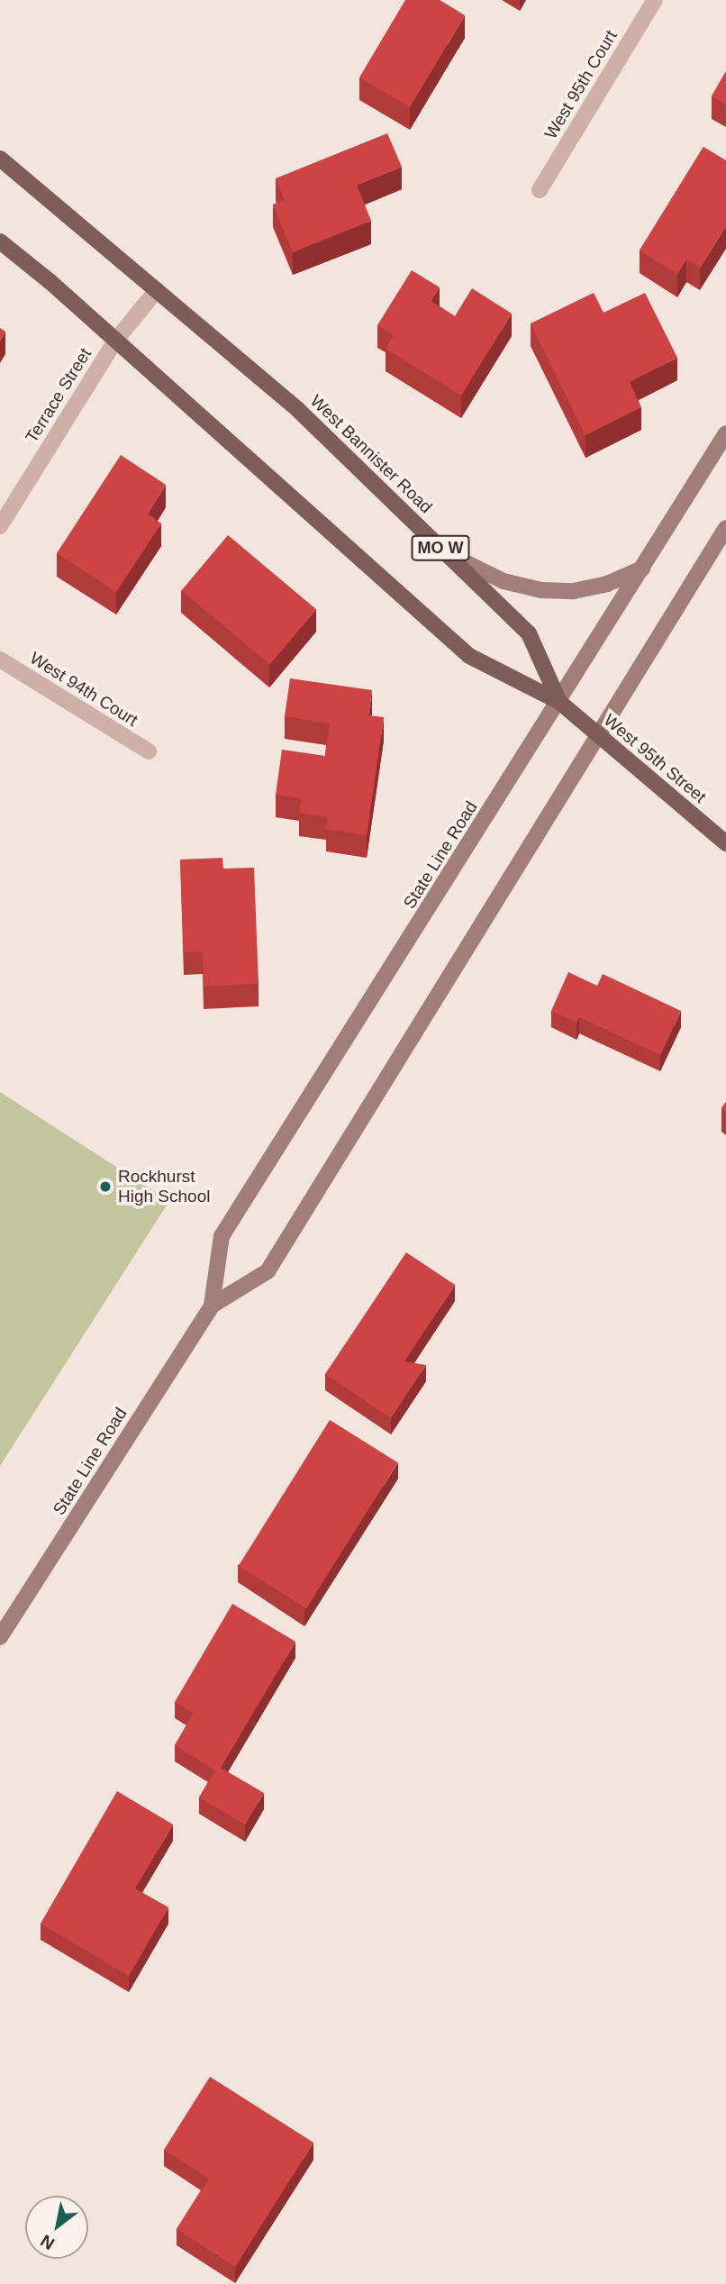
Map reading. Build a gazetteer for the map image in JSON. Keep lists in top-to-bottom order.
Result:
{
  "streets": {
    "main road": [
      "West Bannister Road",
      "MO W",
      "West 95th Street",
      "State Line Road"
    ],
    "street": ["West 95th Court", "Terrace Street", "West 94th Court"]
  },
  "crossings": [
    ["Terrace Street", "West Bannister Road"],
    ["West Bannister Road", "West 95th Street"],
    ["West Bannister Road", "State Line Road"],
    ["West 95th Street", "State Line Road"]
  ],
  "places": ["Rockhurst High School"],
  "north": "bottom left"
}
